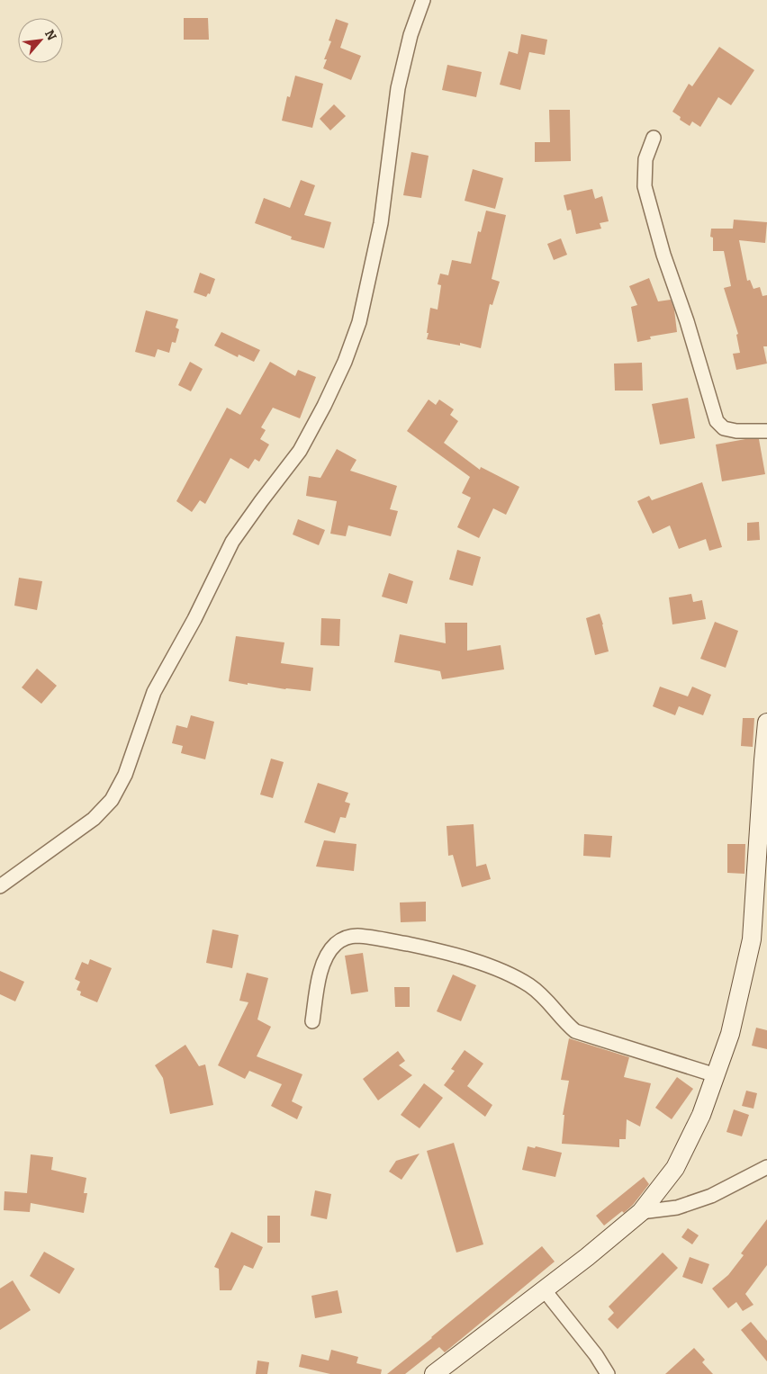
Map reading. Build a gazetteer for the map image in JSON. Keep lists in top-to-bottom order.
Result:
{
  "north": "top right"
}
